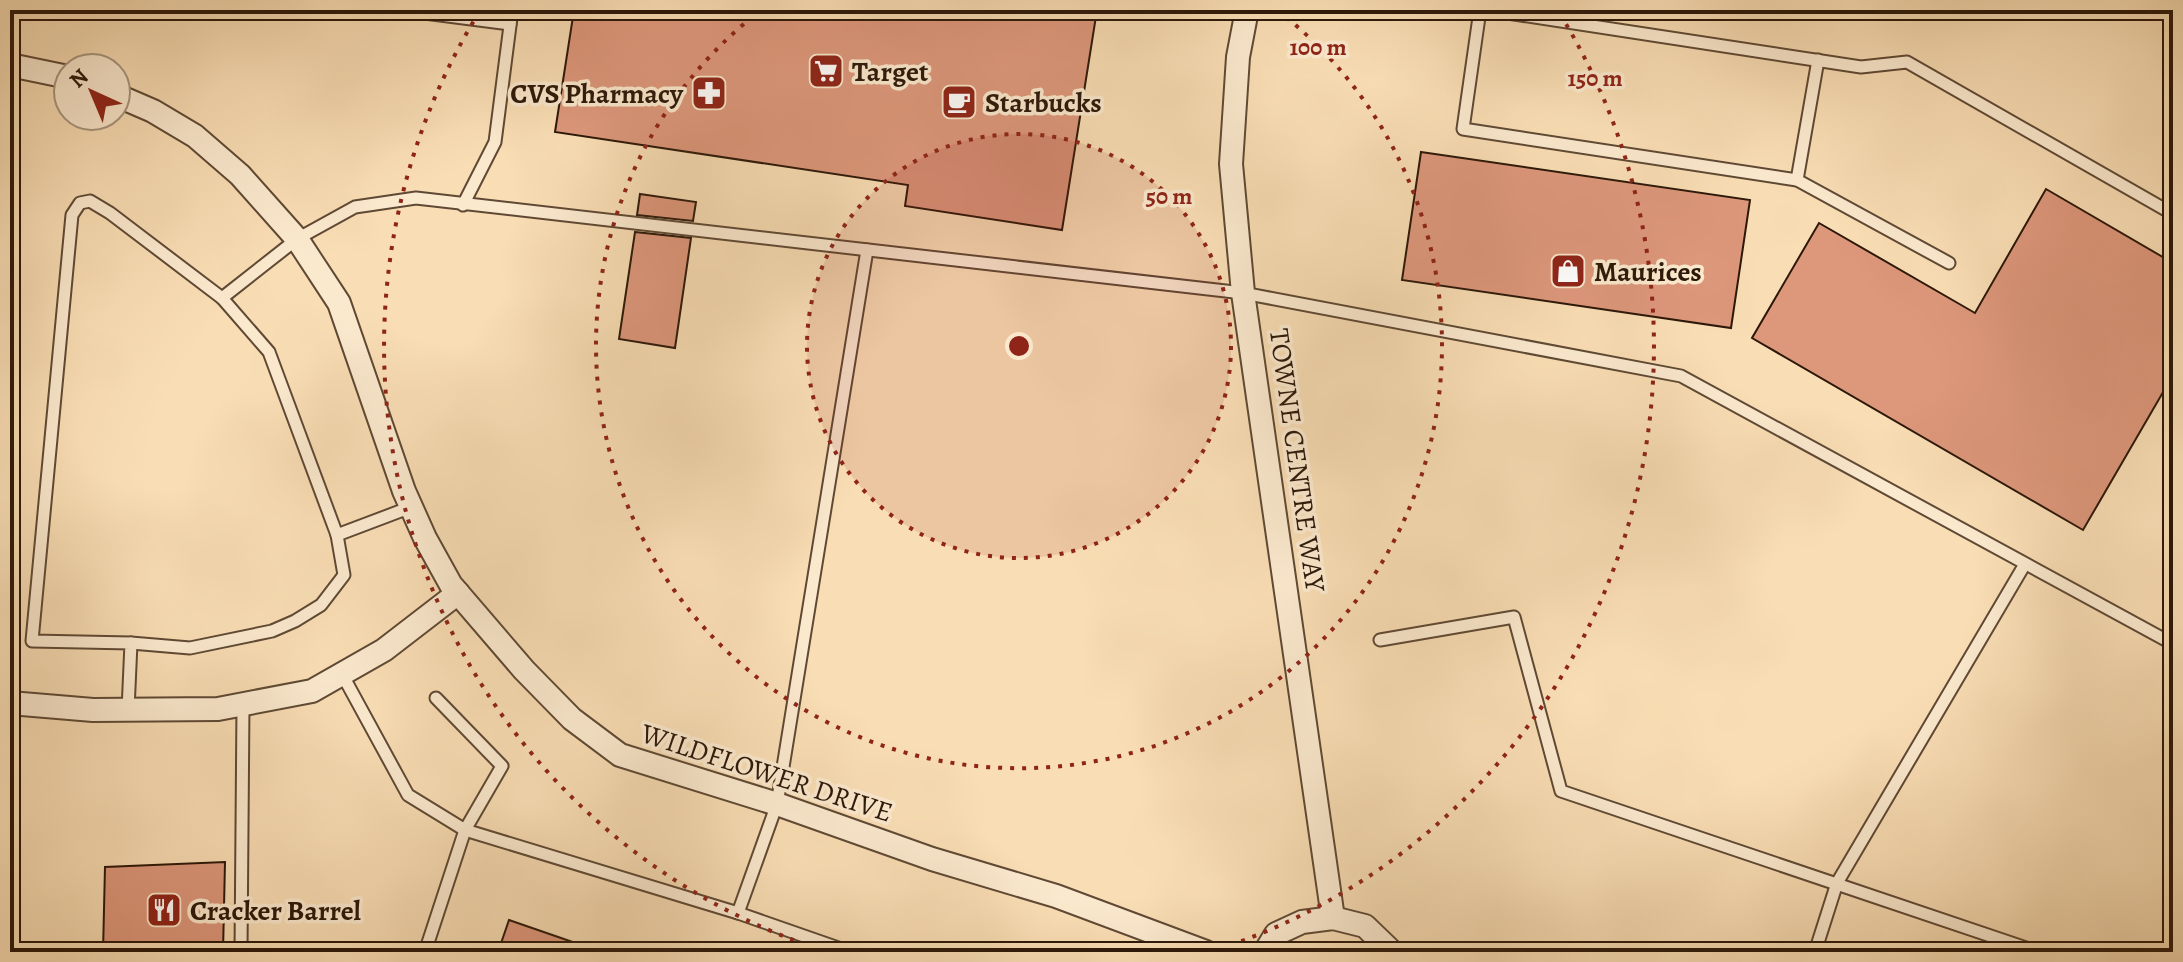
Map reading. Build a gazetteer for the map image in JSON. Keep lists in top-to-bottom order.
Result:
{
  "streets": {
    "street": ["TOWNE CENTRE WAY", "WILDFLOWER DRIVE"]
  },
  "places": {
    "supermarket": ["Target"],
    "pharmacy": ["CVS Pharmacy"],
    "cafe": ["Starbucks"],
    "shop": ["Maurices"],
    "restaurant": ["Cracker Barrel"]
  },
  "north": "top left",
  "rings": ["100 m", "150 m", "50 m"]
}
